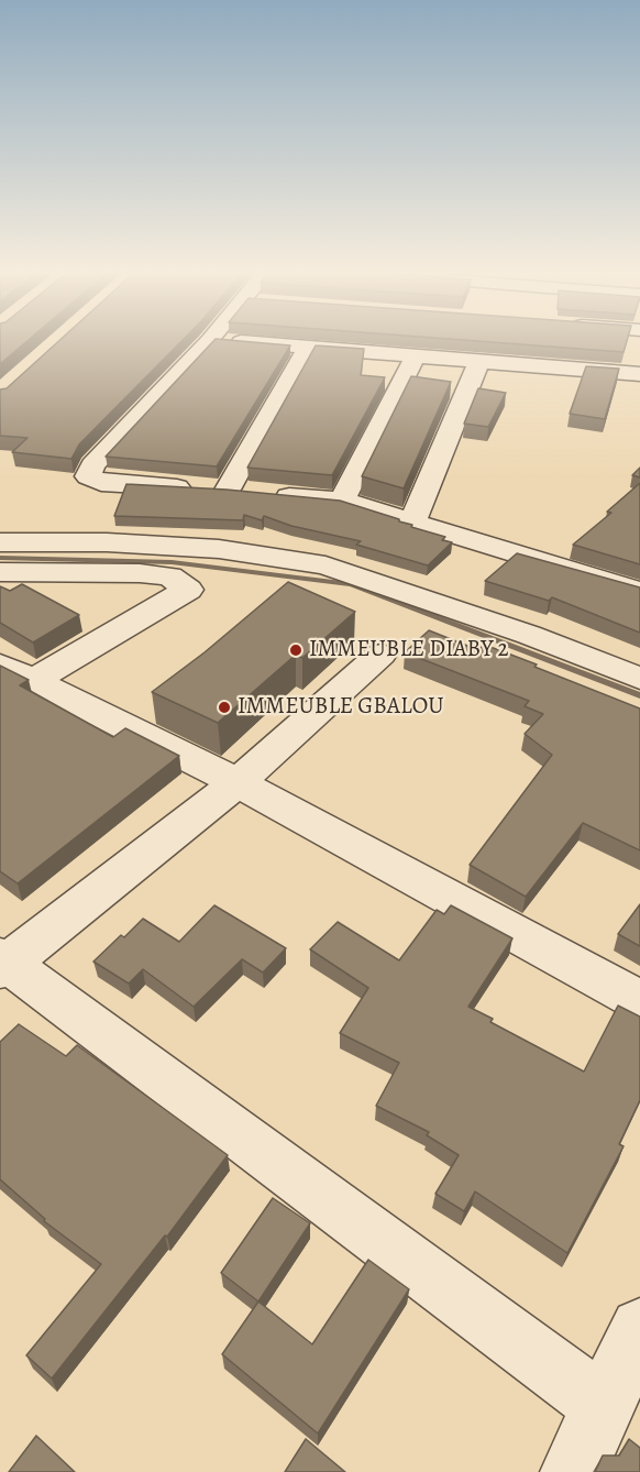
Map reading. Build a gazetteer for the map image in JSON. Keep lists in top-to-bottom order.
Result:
{
  "places": ["IMMEUBLE DIABY 2", "IMMEUBLE GBALOU"]
}
